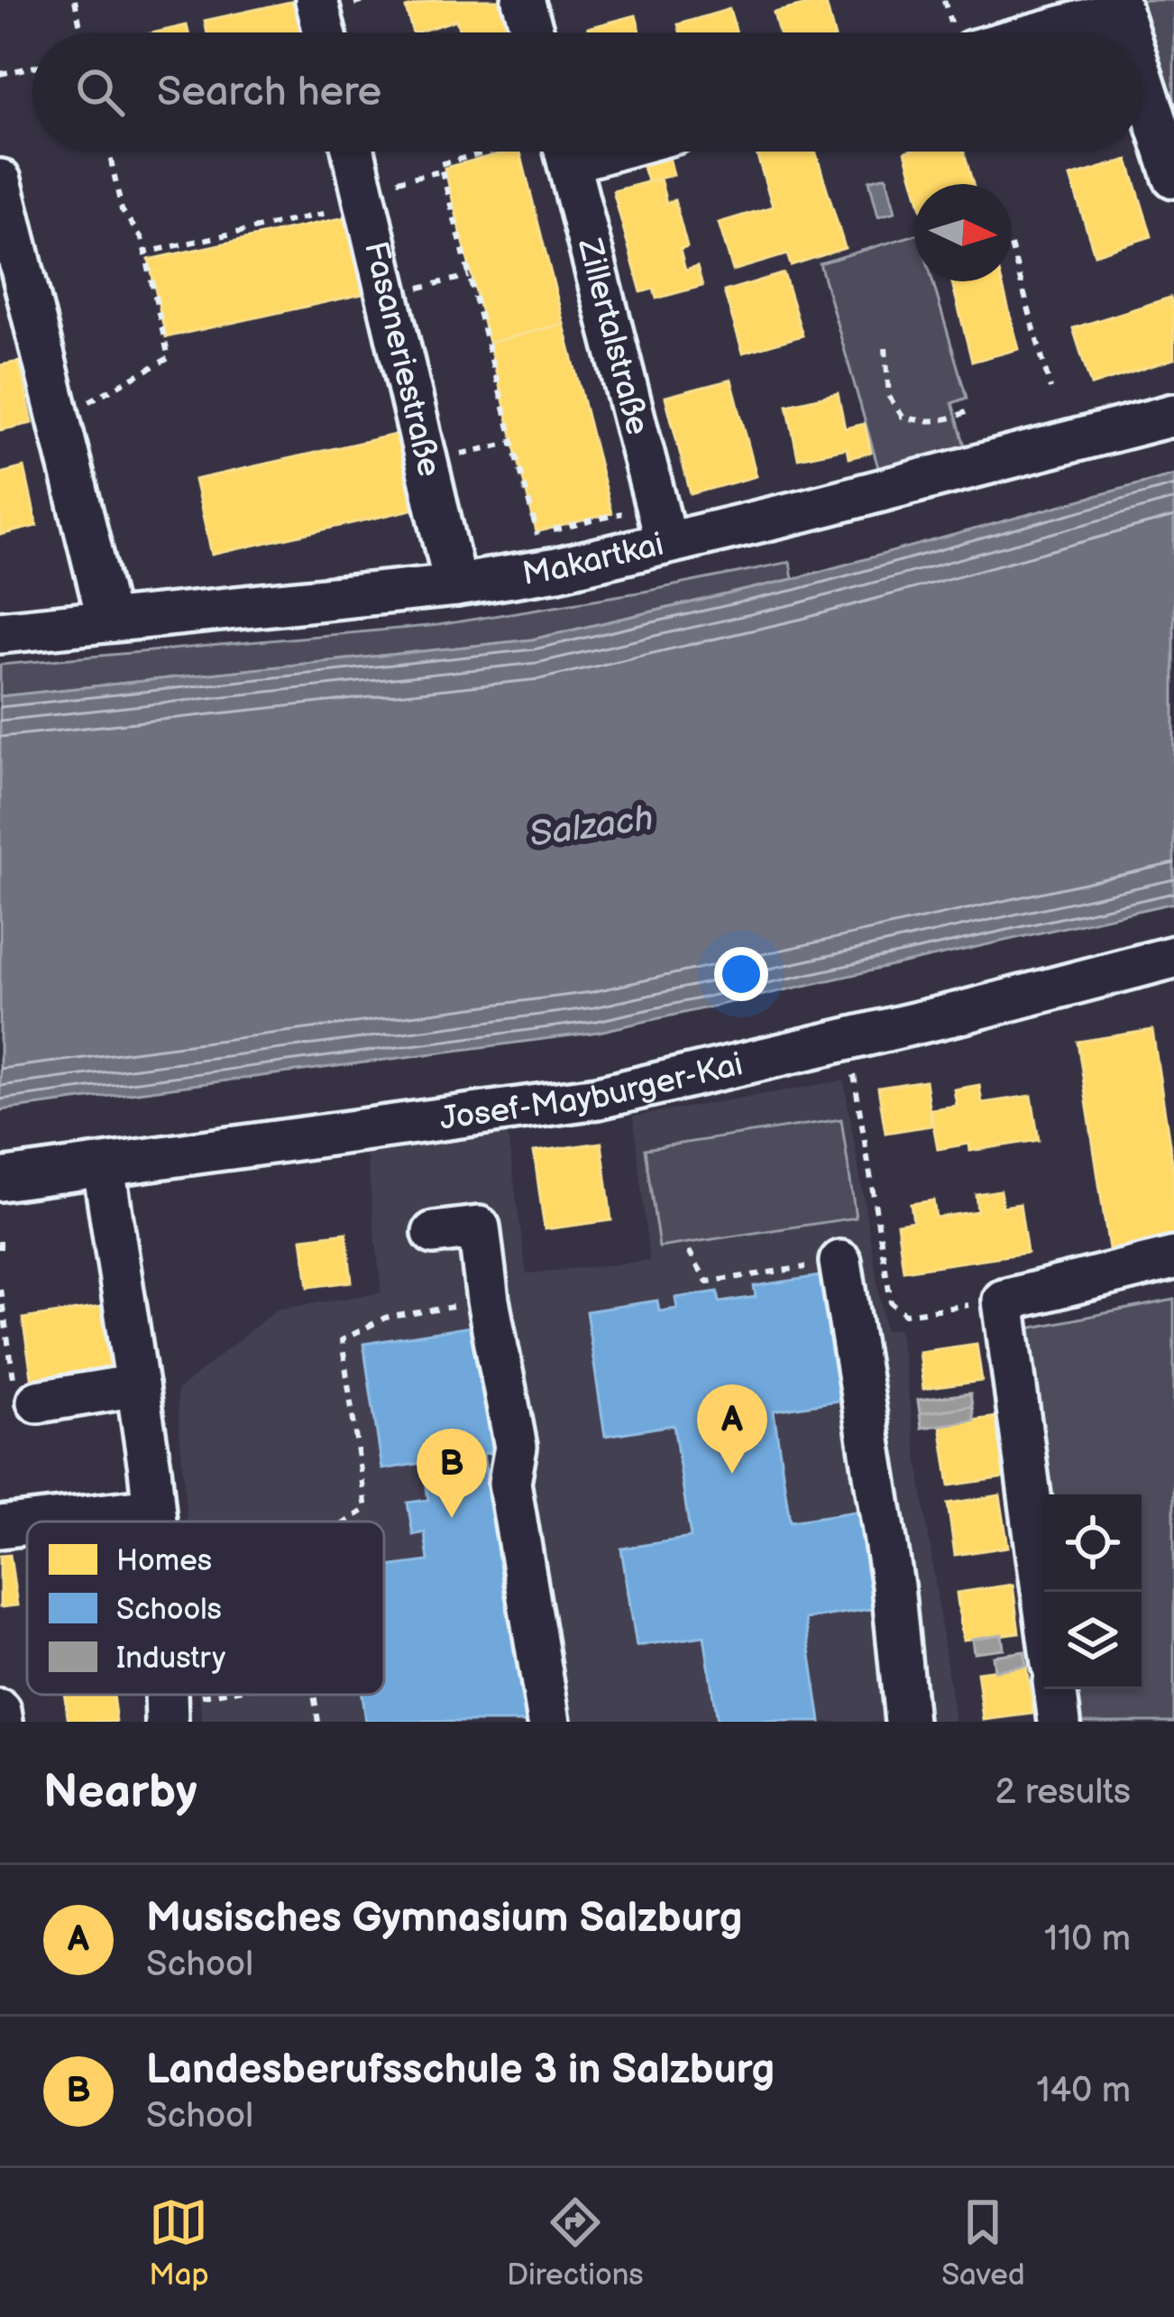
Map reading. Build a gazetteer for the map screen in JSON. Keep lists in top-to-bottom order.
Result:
{
  "streets": {
    "street": [
      "Zillertalstraße",
      "Fasaneriestraße",
      "Makartkai",
      "Josef-Mayburger-Kai"
    ]
  },
  "crossings": [
    ["Zillertalstraße", "Makartkai"],
    ["Fasaneriestraße", "Makartkai"]
  ],
  "water": ["Salzach"],
  "legend": ["Homes", "Schools", "Industry"],
  "north": "right",
  "page": {
    "search": "Search here",
    "pins": ["A", "B"],
    "heading": ["Nearby", "2 results"],
    "list": [
      {
        "mark": "A",
        "name": "Musisches Gymnasium Salzburg",
        "note": "School",
        "value": "110 m"
      },
      {
        "mark": "B",
        "name": "Landesberufsschule 3 in Salzburg",
        "note": "School",
        "value": "140 m"
      }
    ],
    "nav": ["Map", "Directions", "Saved"]
  }
}
